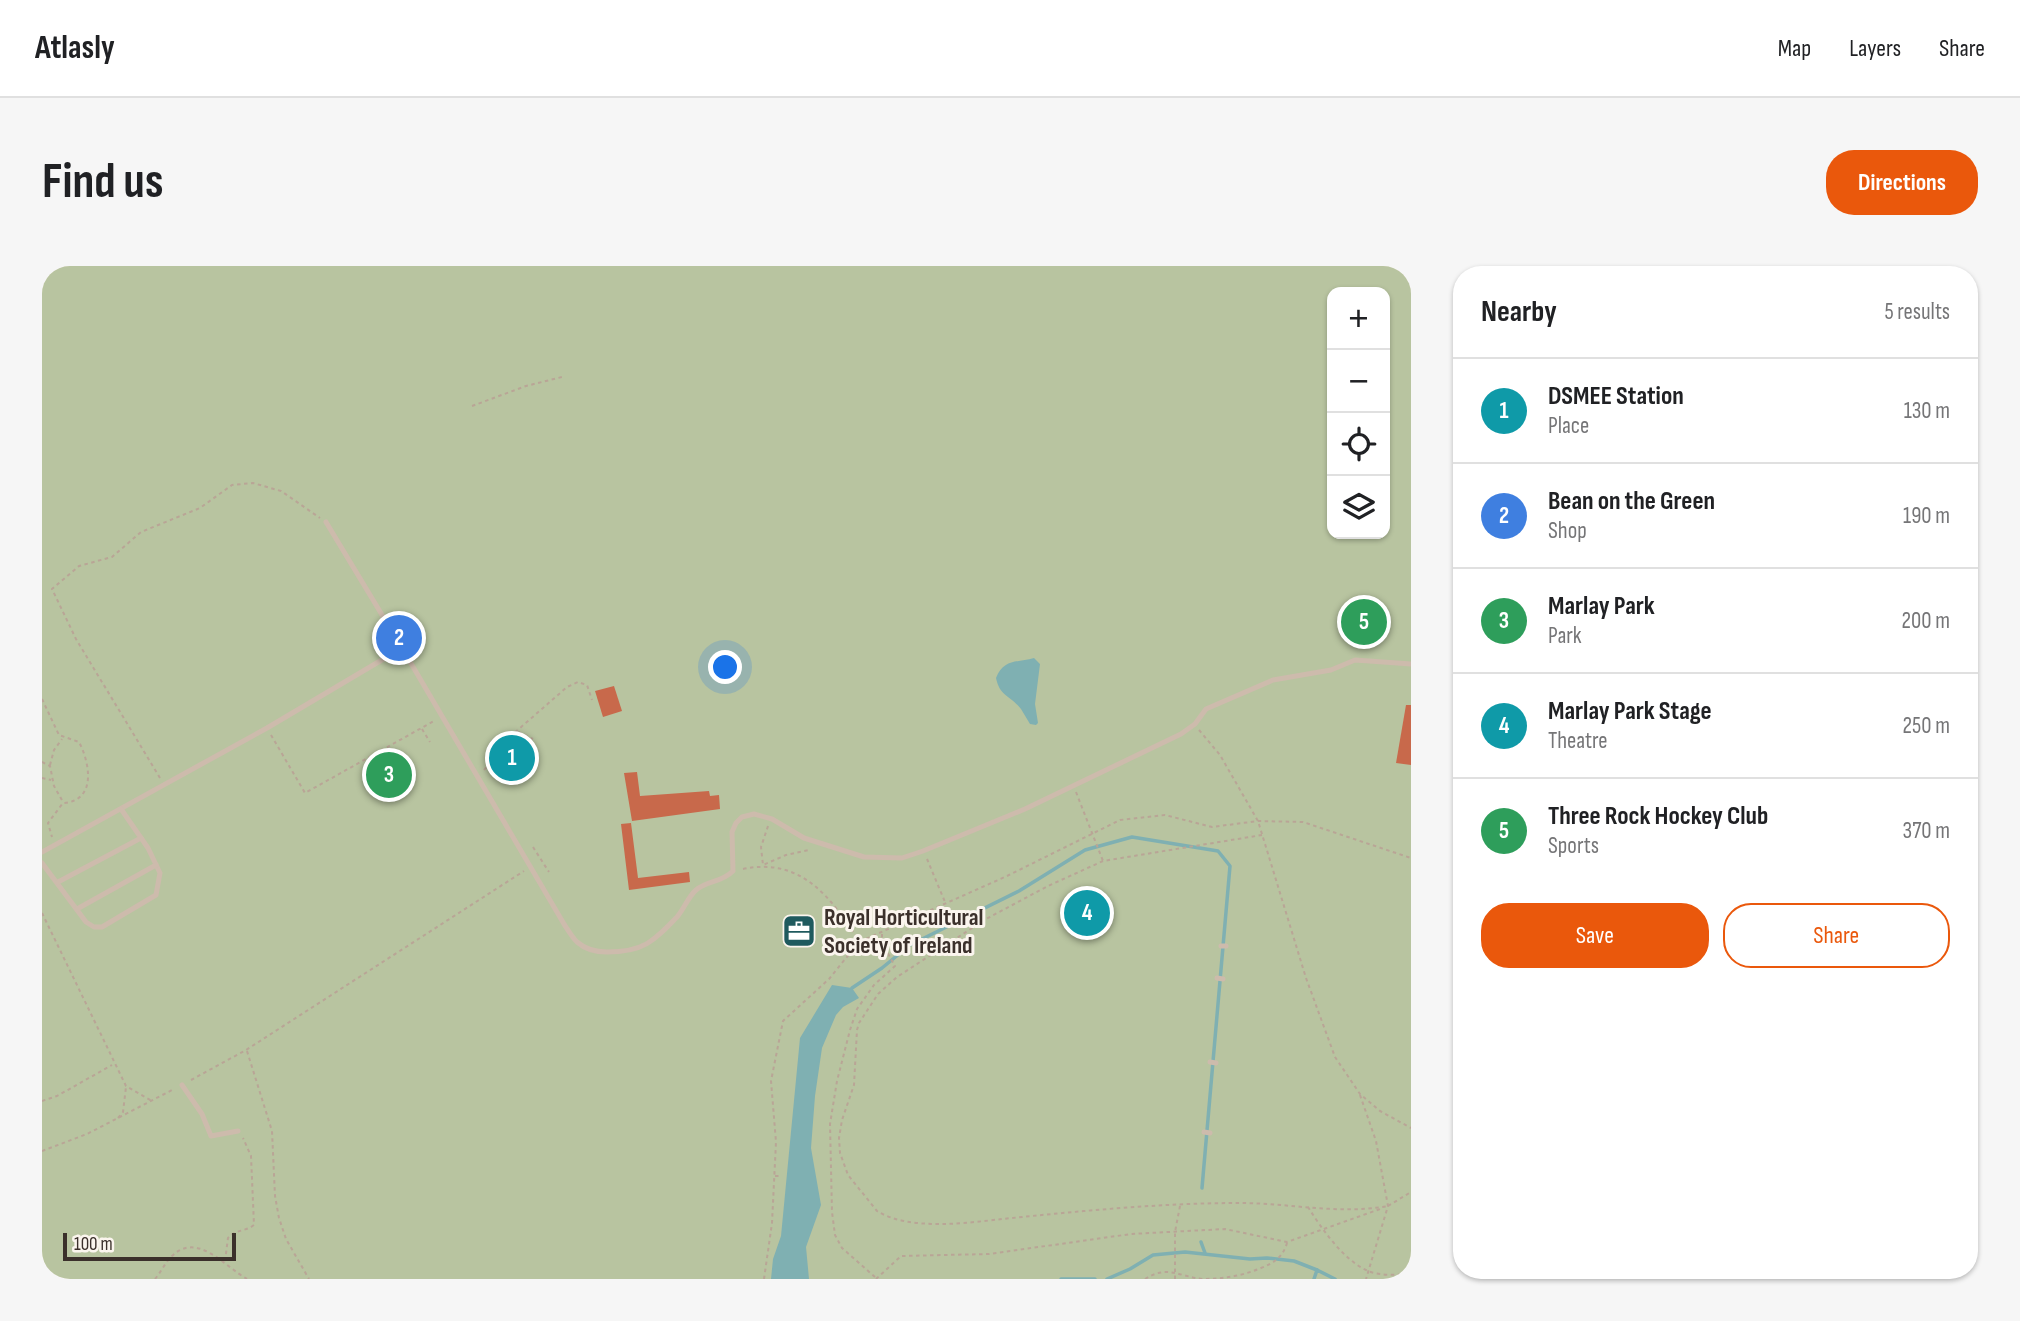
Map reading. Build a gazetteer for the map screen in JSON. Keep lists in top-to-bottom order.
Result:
{
  "places": {
    "office": ["Royal Horticultural Society of Ireland"]
  },
  "scale_bar": "100 m",
  "page": {
    "header": "Atlasly",
    "nav": ["Map", "Layers", "Share"],
    "buttons": [
      "Directions",
      ["Save", "Share"]
    ],
    "title": "Find us",
    "heading": ["Nearby", "5 results"],
    "map_buttons": ["+", "−"],
    "list": [
      {
        "mark": "1",
        "name": "DSMEE Station",
        "note": "Place",
        "value": "130 m"
      },
      {
        "mark": "2",
        "name": "Bean on the Green",
        "note": "Shop",
        "value": "190 m"
      },
      {
        "mark": "3",
        "name": "Marlay Park",
        "note": "Park",
        "value": "200 m"
      },
      {
        "mark": "4",
        "name": "Marlay Park Stage",
        "note": "Theatre",
        "value": "250 m"
      },
      {
        "mark": "5",
        "name": "Three Rock Hockey Club",
        "note": "Sports",
        "value": "370 m"
      }
    ],
    "pins": [
      "5",
      "2",
      "1",
      "3",
      "4"
    ],
    "scale": "100 m"
  }
}
